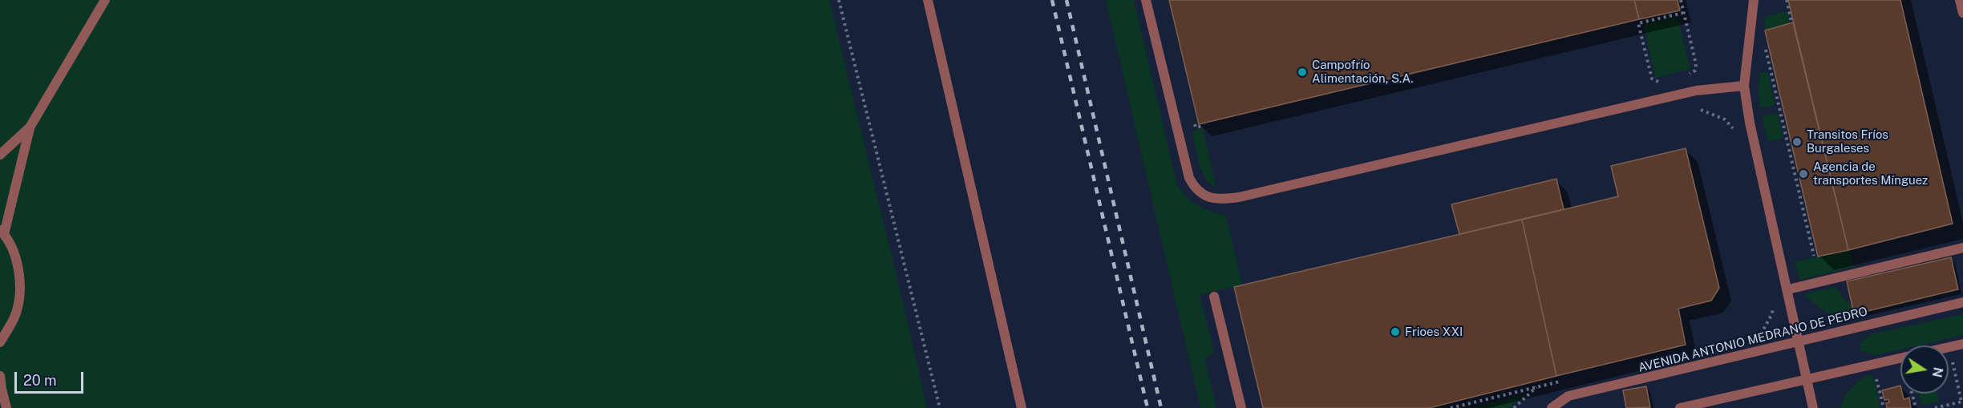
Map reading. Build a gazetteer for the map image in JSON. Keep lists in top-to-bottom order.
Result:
{
  "streets": {
    "street": ["AVENIDA ANTONIO MEDRANO DE PEDRO"]
  },
  "places": [
    "Campofrío Alimentación, S.A.",
    "Transitos Fríos Burgaleses",
    "Agencia de transportes Mínguez",
    "Frioes XXI"
  ],
  "scale_bar": "20 m",
  "north": "right"
}
